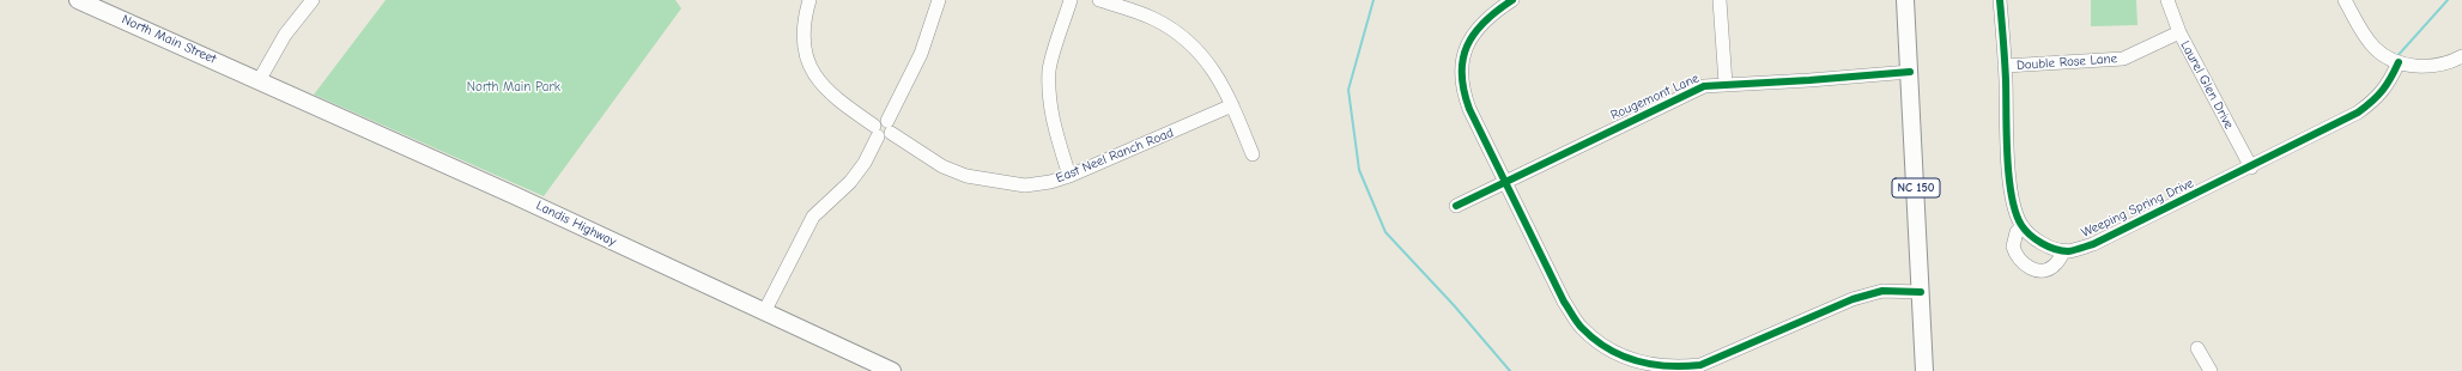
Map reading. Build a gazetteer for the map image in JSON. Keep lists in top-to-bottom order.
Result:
{
  "streets": {
    "main road": ["North Main Street", "NC 150", "Landis Highway"],
    "street": [
      "Double Rose Lane",
      "Laurel Glen Drive",
      "Rougemont Lane",
      "East Neel Ranch Road",
      "Weeping Spring Drive"
    ]
  },
  "crossings": [
    ["North Main Street", "Landis Highway"],
    ["Double Rose Lane", "Laurel Glen Drive"],
    ["Laurel Glen Drive", "Weeping Spring Drive"],
    ["Rougemont Lane", "NC 150"]
  ],
  "parks": ["North Main Park"]
}
